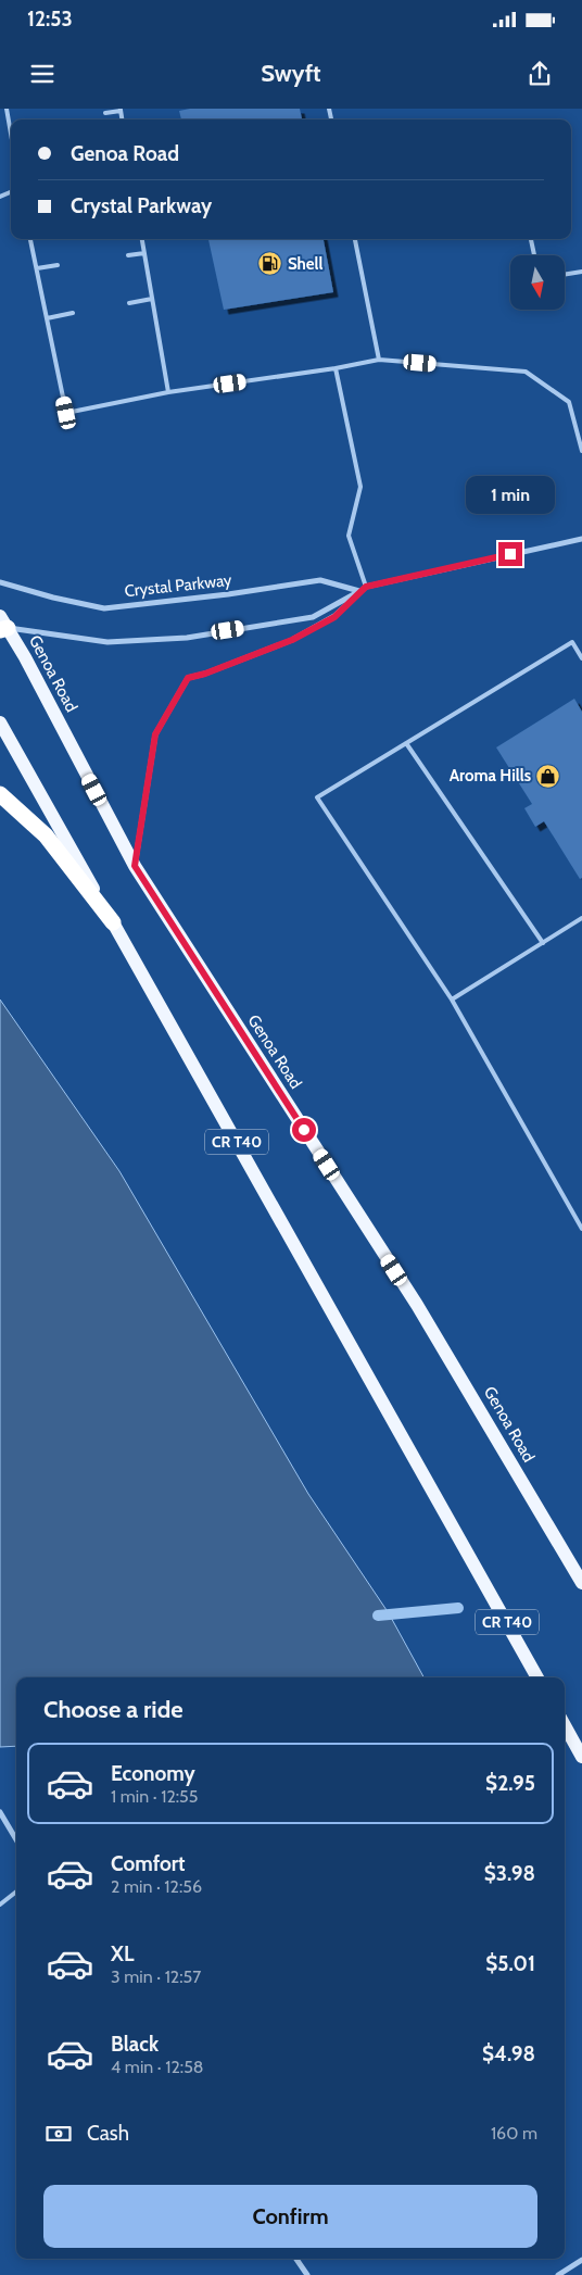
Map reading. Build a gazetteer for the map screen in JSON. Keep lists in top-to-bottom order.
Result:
{
  "streets": {
    "main road": ["Genoa Road", "CR T40"],
    "street": ["Crystal Parkway"]
  },
  "places": {
    "fuel station": ["Shell"],
    "shop": ["Aroma Hills"]
  },
  "north": "bottom",
  "page": {
    "status": "12:53",
    "header": "Swyft",
    "banner": ["Genoa Road", "Crystal Parkway"],
    "bubble": "1 min",
    "heading": "Choose a ride",
    "list": [
      {
        "name": "Economy",
        "note": "1 min · 12:55",
        "value": "$2.95"
      },
      {
        "name": "Comfort",
        "note": "2 min · 12:56",
        "value": "$3.98"
      },
      {
        "name": "XL",
        "note": "3 min · 12:57",
        "value": "$5.01"
      },
      {
        "name": "Black",
        "note": "4 min · 12:58",
        "value": "$4.98"
      }
    ],
    "pay": ["Cash", "160 m"],
    "buttons": "Confirm"
  }
}
